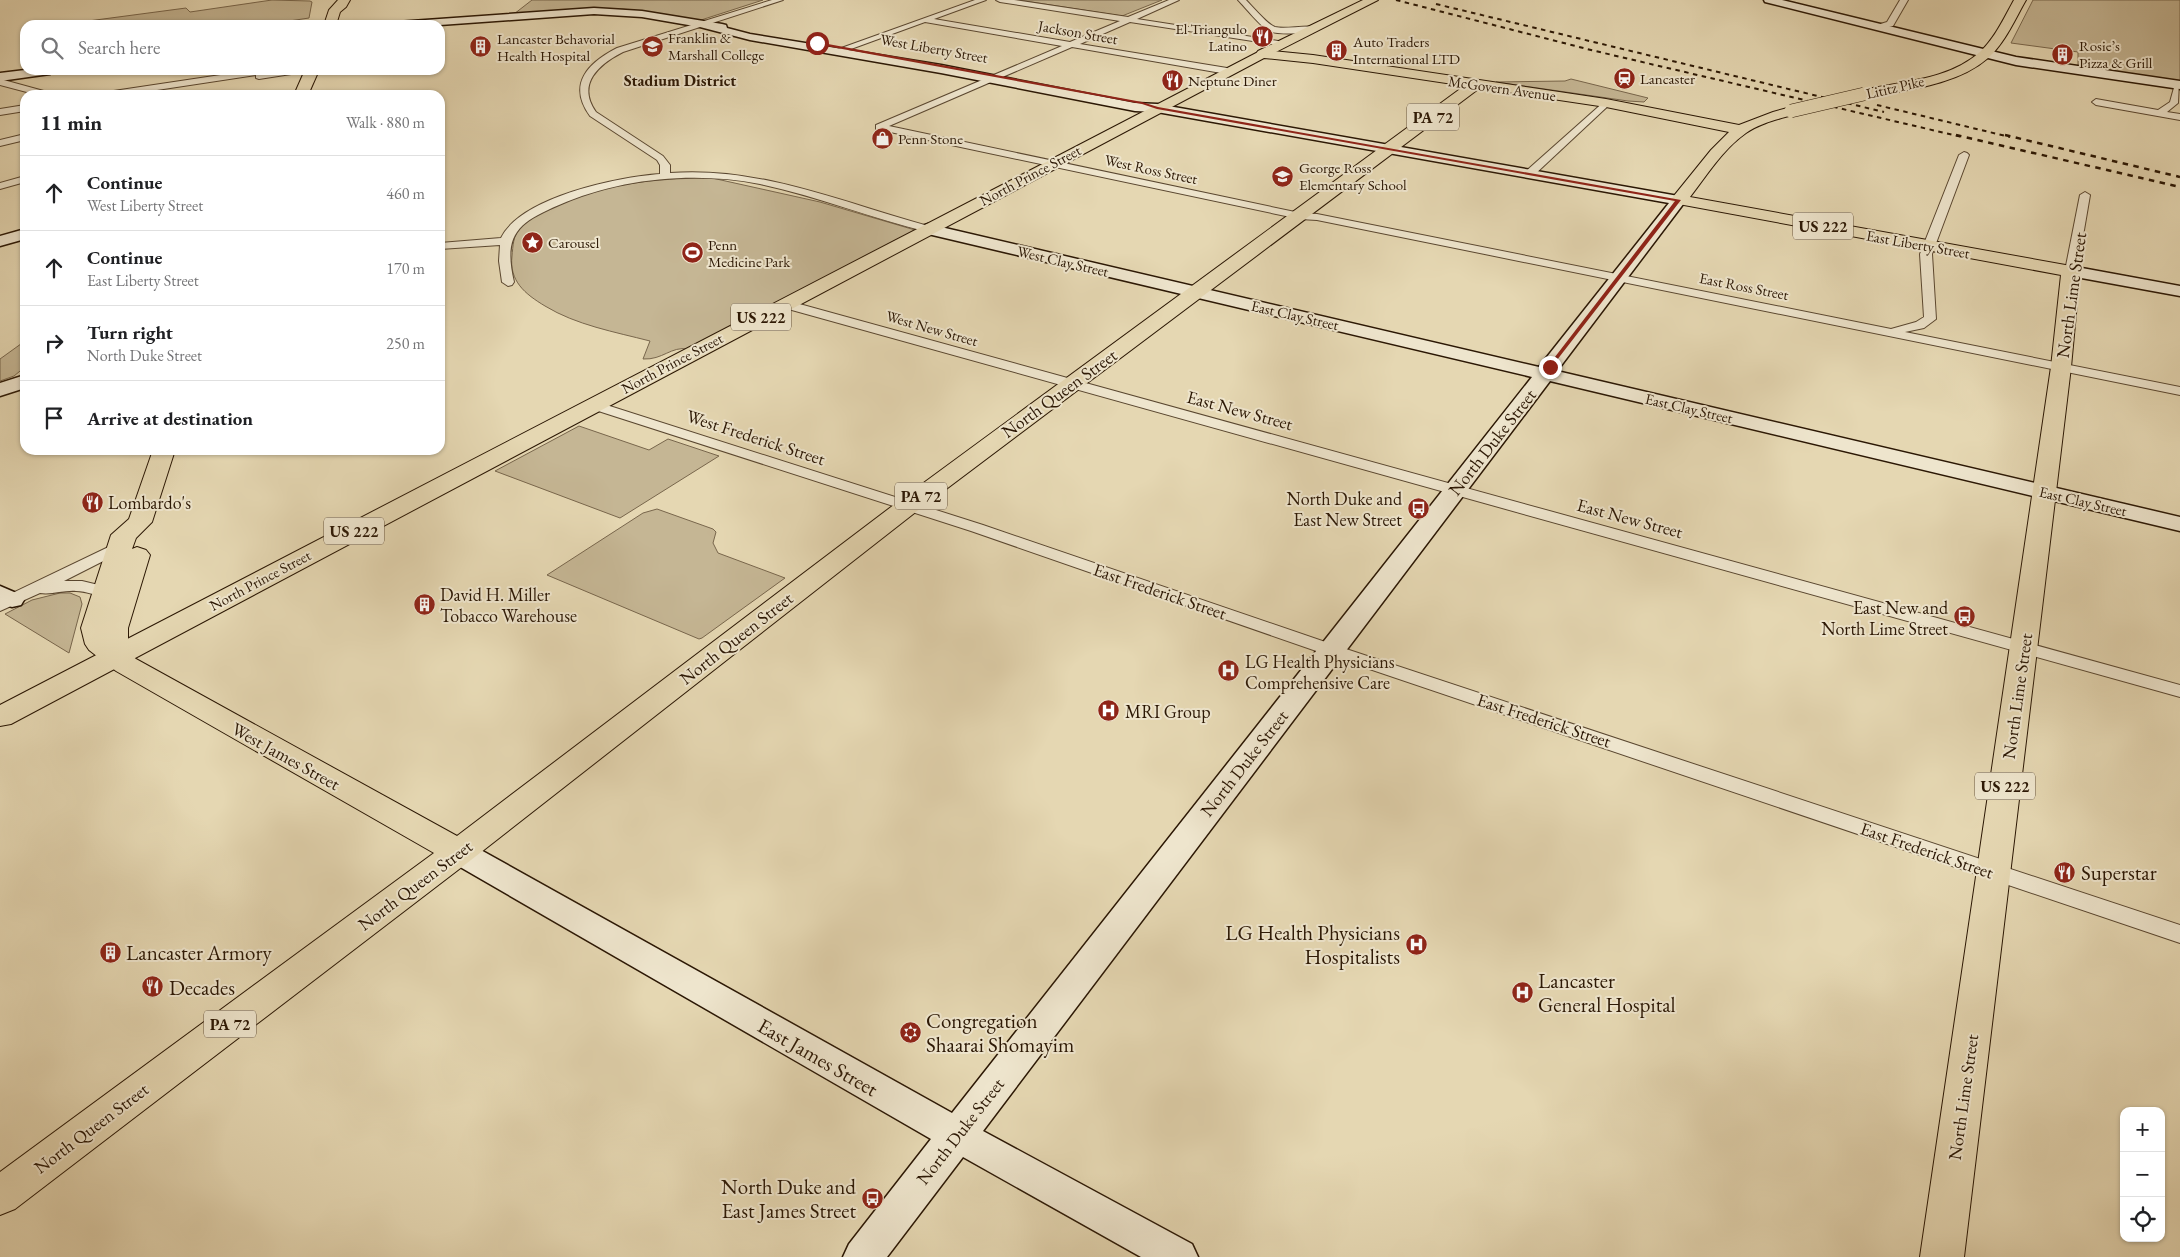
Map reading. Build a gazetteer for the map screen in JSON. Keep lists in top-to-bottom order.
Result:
{
  "streets": {
    "main road": [
      "West Liberty Street",
      "Lititz Pike",
      "McGovern Avenue",
      "PA 72",
      "North Prince Street",
      "US 222",
      "East Liberty Street",
      "West Clay Street",
      "North Lime Street",
      "East Clay Street",
      "North Queen Street",
      "North Duke Street",
      "West James Street",
      "East James Street"
    ],
    "street": [
      "Jackson Street",
      "West Ross Street",
      "East Ross Street",
      "West New Street",
      "East New Street",
      "West Frederick Street",
      "East Frederick Street"
    ]
  },
  "crossings": [
    ["Jackson Street", "North Prince Street"],
    ["West Liberty Street", "West Ross Street"],
    ["West Liberty Street", "North Prince Street"],
    ["West Liberty Street", "East Liberty Street"],
    ["West Liberty Street", "North Queen Street"],
    ["Lititz Pike", "McGovern Avenue"],
    ["Lititz Pike", "North Duke Street"],
    ["McGovern Avenue", "North Prince Street"],
    ["McGovern Avenue", "North Queen Street"],
    ["McGovern Avenue", "North Duke Street"],
    ["West Ross Street", "North Prince Street"],
    ["West Ross Street", "East Ross Street"],
    ["West Ross Street", "North Queen Street"],
    ["North Prince Street", "West Clay Street"],
    ["North Prince Street", "West New Street"],
    ["North Prince Street", "West Frederick Street"],
    ["North Prince Street", "West James Street"],
    ["East Liberty Street", "North Lime Street"],
    ["East Liberty Street", "North Queen Street"],
    ["East Liberty Street", "North Duke Street"],
    ["West Clay Street", "East Clay Street"],
    ["West Clay Street", "North Queen Street"],
    ["East Ross Street", "North Lime Street"],
    ["East Ross Street", "North Queen Street"],
    ["East Ross Street", "North Duke Street"],
    ["North Lime Street", "East Clay Street"],
    ["North Lime Street", "East New Street"],
    ["North Lime Street", "East Frederick Street"],
    ["East Clay Street", "North Queen Street"],
    ["East Clay Street", "North Duke Street"],
    ["West New Street", "North Queen Street"],
    ["West New Street", "East New Street"],
    ["North Queen Street", "East New Street"],
    ["North Queen Street", "West Frederick Street"],
    ["North Queen Street", "East Frederick Street"],
    ["North Queen Street", "West James Street"],
    ["North Queen Street", "East James Street"],
    ["East New Street", "North Duke Street"],
    ["West Frederick Street", "East Frederick Street"],
    ["North Duke Street", "East Frederick Street"],
    ["North Duke Street", "East James Street"],
    ["West James Street", "East James Street"]
  ],
  "districts": ["Stadium District"],
  "places": {
    "restaurant": [
      "El Triangulo Latino",
      "Neptune Diner",
      "Lombardo's",
      "Superstar",
      "Decades"
    ],
    "school or university": ["Franklin & Marshall College", "George Ross Elementary School"],
    "building": [
      "Lancaster Behavorial Health Hospital",
      "Auto Traders International LTD",
      "Rosie’s Pizza & Grill",
      "David H. Miller Tobacco Warehouse",
      "Lancaster Armory"
    ],
    "station": ["Lancaster"],
    "shop": ["Penn Stone"],
    "place": ["Carousel"],
    "sports": ["Penn Medicine Park"],
    "bus stop": ["North Duke and East New Street", "East New and North Lime Street", "North Duke and East James Street"],
    "hospital": [
      "LG Health Physicians Comprehensive Care",
      "MRI Group",
      "LG Health Physicians Hospitalists",
      "Lancaster General Hospital"
    ],
    "synagogue": ["Congregation Shaarai Shomayim"]
  },
  "page": {
    "search": "Search here",
    "heading": ["11 min", "Walk · 880 m"],
    "list": [
      ["Continue", "West Liberty Street", "460 m"],
      ["Continue", "East Liberty Street", "170 m"],
      ["Turn right", "North Duke Street", "250 m"],
      "Arrive at destination"
    ],
    "map_buttons": ["+", "−"]
  }
}
